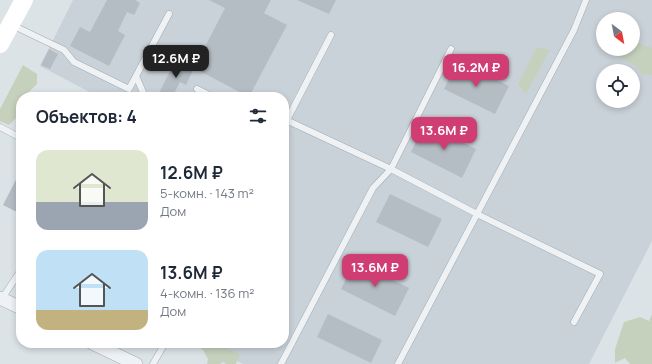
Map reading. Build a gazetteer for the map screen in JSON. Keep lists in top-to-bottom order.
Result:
{
  "north": "bottom right",
  "page": {
    "price": [
      "12.6M ₽",
      "16.2M ₽",
      "13.6M ₽",
      "13.6M ₽"
    ],
    "heading": "Объектов: 4",
    "list": [
      {
        "name": "12.6M ₽",
        "note": "5-комн. · 143 m² · Дом"
      },
      {
        "name": "13.6M ₽",
        "note": "4-комн. · 136 m² · Дом"
      }
    ]
  }
}
